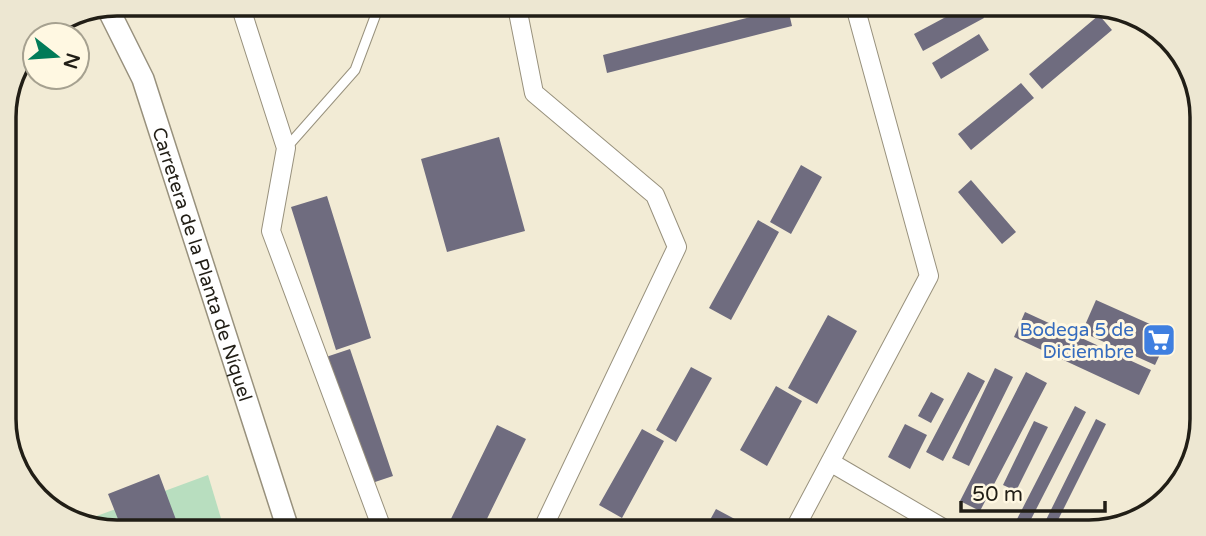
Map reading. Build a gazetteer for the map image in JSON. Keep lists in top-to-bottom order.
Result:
{
  "streets": {
    "street": ["Carretera de la Planta de Níquel"]
  },
  "places": {
    "supermarket": ["Bodega 5 de Diciembre"]
  },
  "scale_bar": "50 m",
  "north": "right"
}
